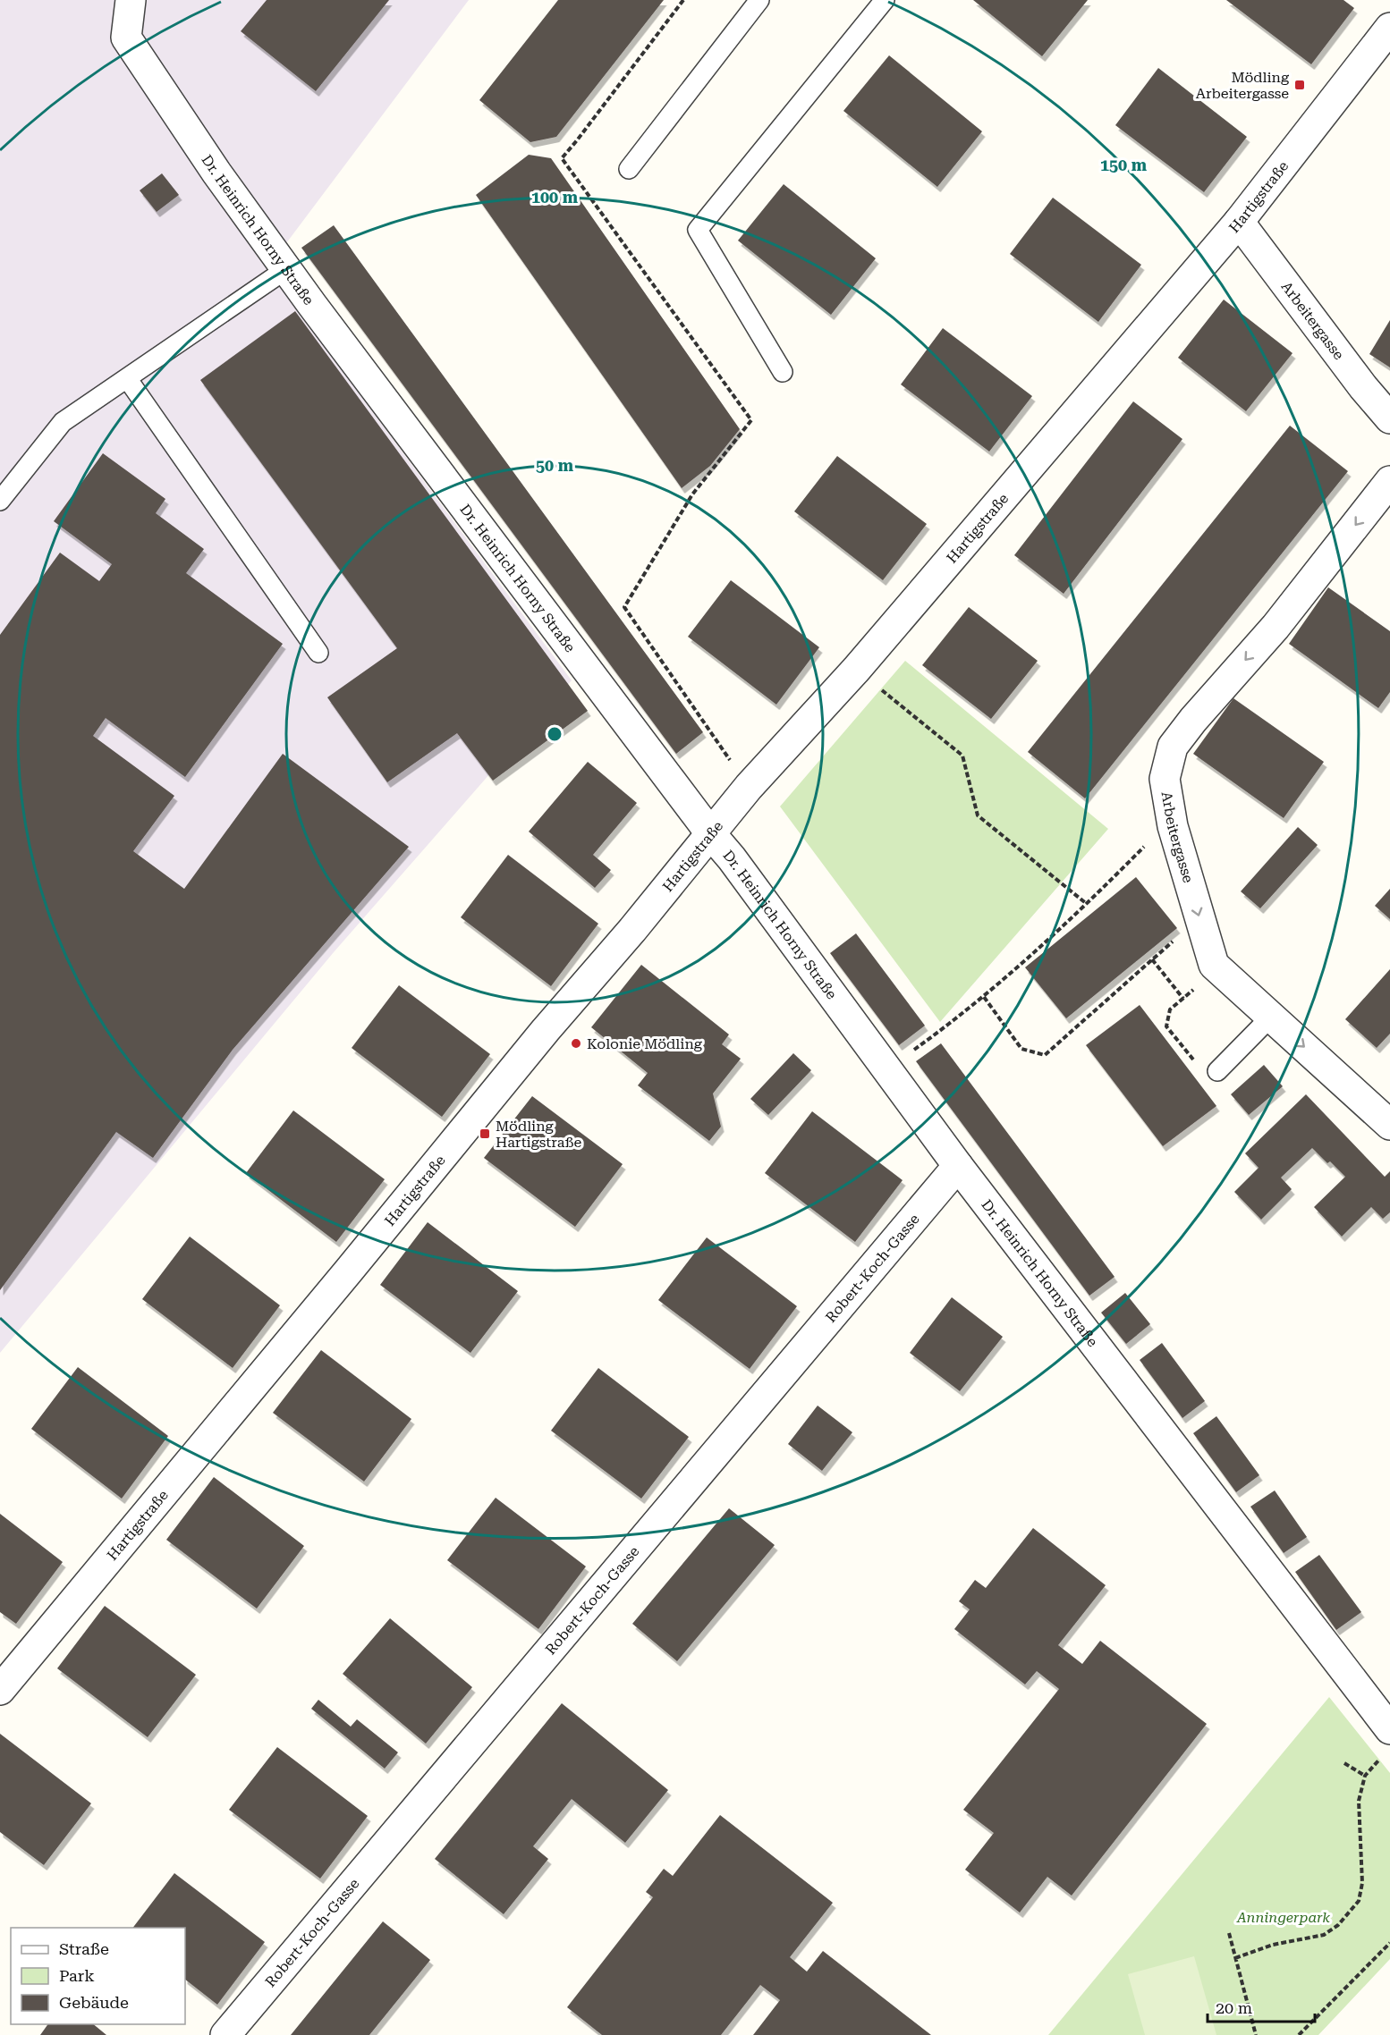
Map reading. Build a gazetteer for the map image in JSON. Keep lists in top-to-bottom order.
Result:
{
  "streets": {
    "street": [
      "Hartigstraße",
      "Dr. Heinrich Horny Straße",
      "Arbeitergasse",
      "Robert-Koch-Gasse"
    ]
  },
  "crossings": [
    ["Hartigstraße", "Dr. Heinrich Horny Straße"],
    ["Hartigstraße", "Arbeitergasse"],
    ["Dr. Heinrich Horny Straße", "Robert-Koch-Gasse"]
  ],
  "one_way": ["Arbeitergasse"],
  "parks": ["Anningerpark"],
  "places": {
    "transit": ["Mödling Arbeitergasse", "Mödling Hartigstraße"],
    "other": ["Kolonie Mödling"]
  },
  "legend": ["Straße", "Park", "Gebäude"],
  "scale_bar": "20 m",
  "rings": ["150 m", "100 m", "50 m"]
}
